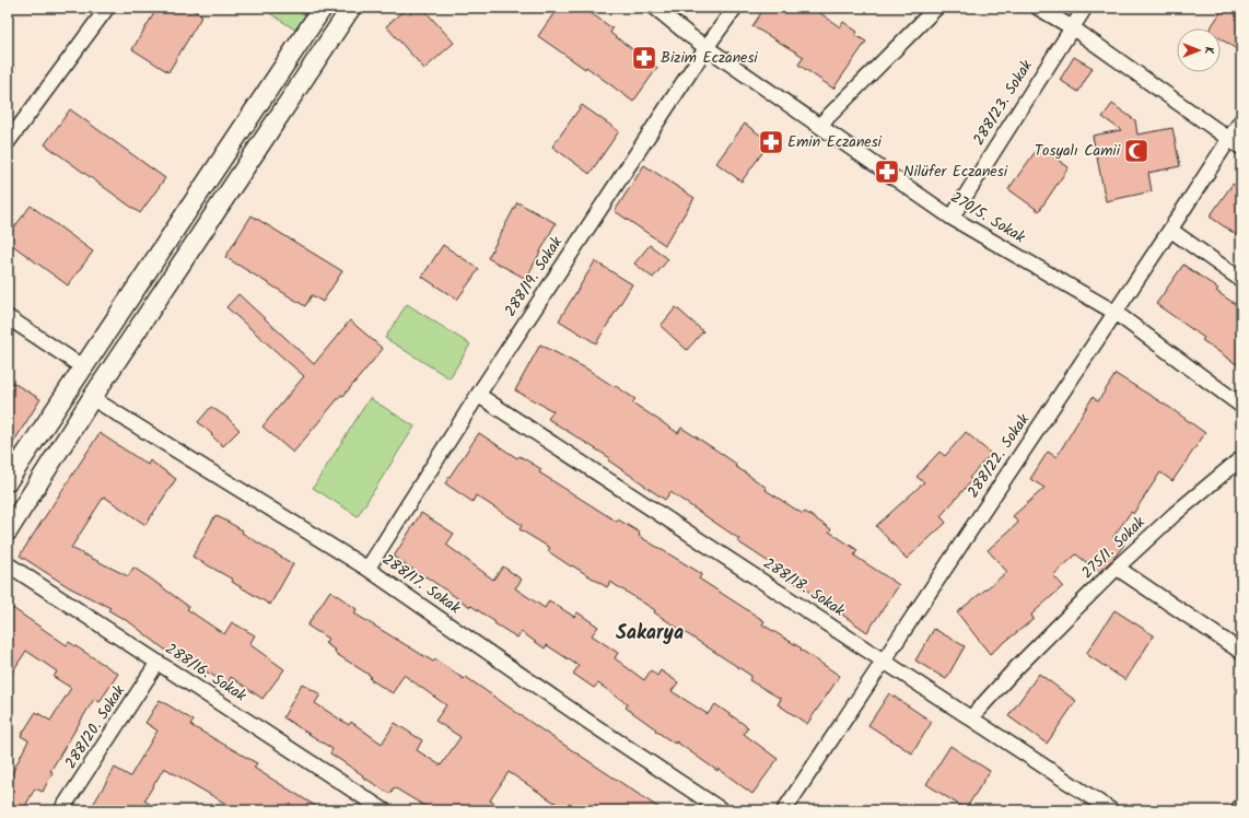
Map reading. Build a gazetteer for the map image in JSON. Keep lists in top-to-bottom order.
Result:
{
  "streets": {
    "street": [
      "288/23. Sokak",
      "270/5. Sokak",
      "288/19. Sokak",
      "288/22. Sokak",
      "275/1. Sokak",
      "288/17. Sokak",
      "288/18. Sokak",
      "288/16. Sokak",
      "288/20. Sokak"
    ]
  },
  "crossings": [
    ["288/23. Sokak", "270/5. Sokak"],
    ["270/5. Sokak", "288/19. Sokak"],
    ["270/5. Sokak", "288/22. Sokak"],
    ["288/19. Sokak", "288/17. Sokak"],
    ["288/19. Sokak", "288/18. Sokak"],
    ["288/22. Sokak", "288/18. Sokak"],
    ["275/1. Sokak", "288/18. Sokak"],
    ["288/16. Sokak", "288/20. Sokak"]
  ],
  "districts": ["Sakarya"],
  "places": {
    "pharmacy": ["Bizim Eczanesi", "Emin Eczanesi", "Nilüfer Eczanesi"],
    "mosque": ["Tosyalı Camii"]
  },
  "north": "right"
}
